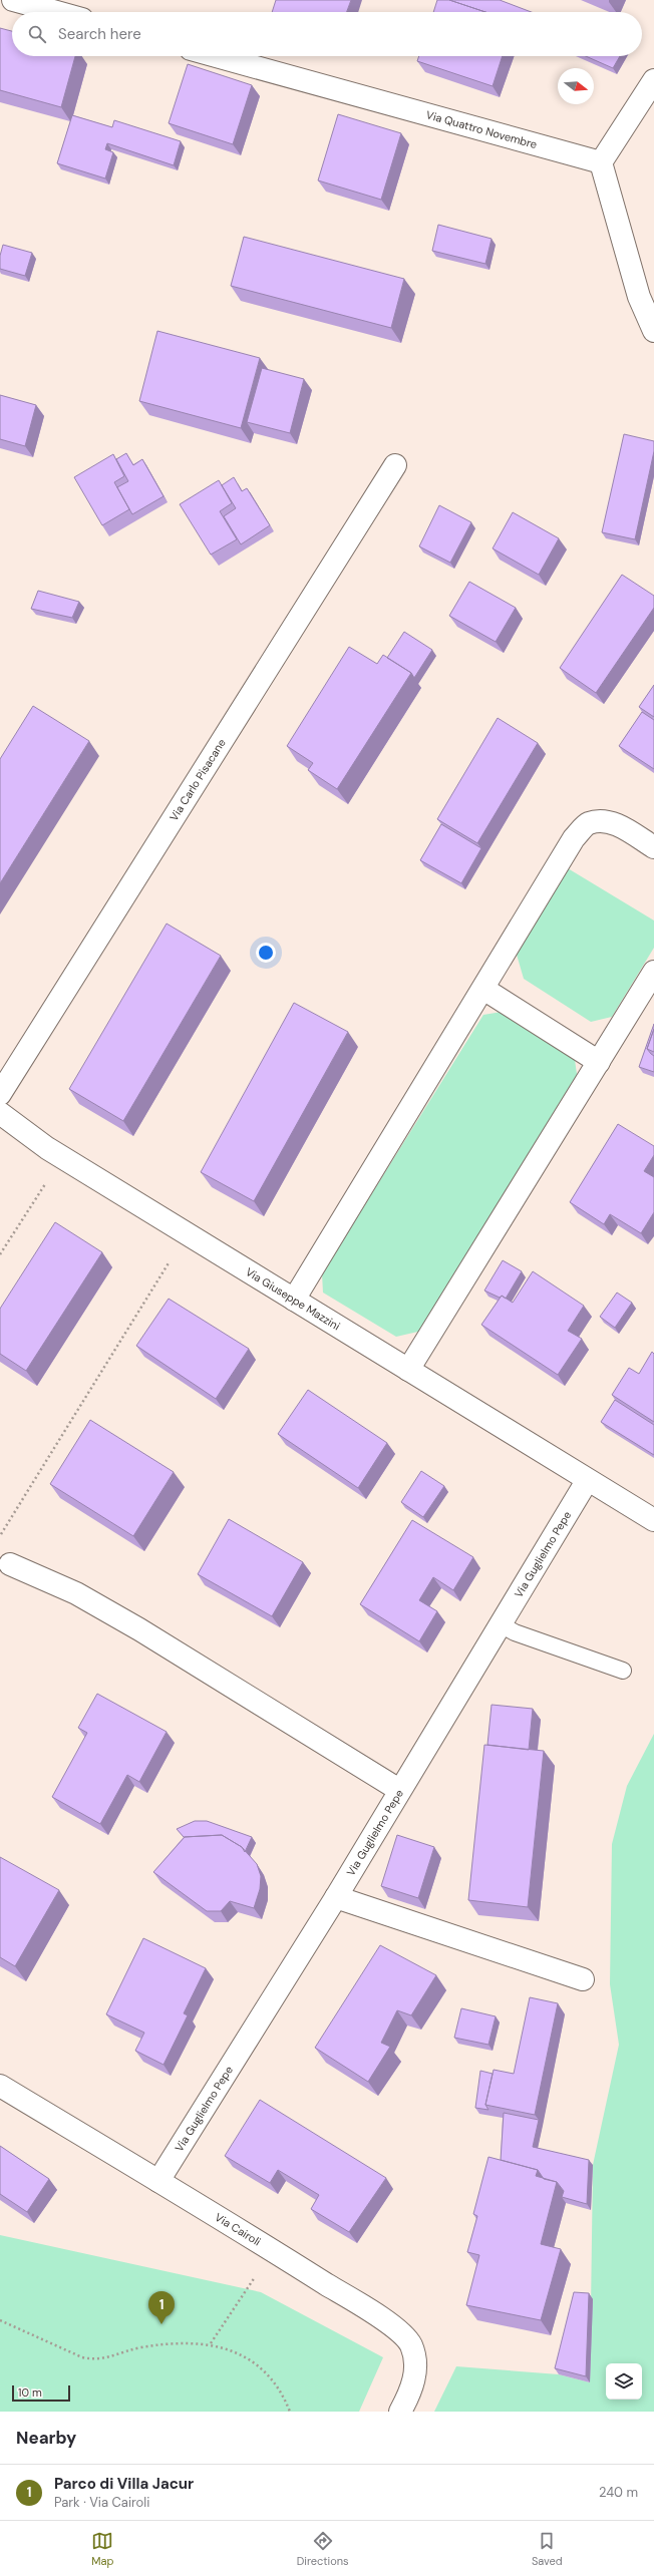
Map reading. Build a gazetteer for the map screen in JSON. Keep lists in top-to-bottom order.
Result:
{
  "streets": {
    "street": [
      "Via Quattro Novembre",
      "Via Carlo Pisacane",
      "Via Giuseppe Mazzini",
      "Via Guglielmo Pepe",
      "Via Cairoli"
    ]
  },
  "crossings": [
    ["Via Giuseppe Mazzini", "Via Guglielmo Pepe"],
    ["Via Guglielmo Pepe", "Via Cairoli"]
  ],
  "scale_bar": "10 m",
  "north": "right",
  "page": {
    "search": "Search here",
    "pins": "1",
    "scale": "10 m",
    "heading": "Nearby",
    "list": [
      {
        "mark": "1",
        "name": "Parco di Villa Jacur",
        "note": "Park · Via Cairoli",
        "value": "240 m"
      }
    ],
    "nav": ["Map", "Directions", "Saved"]
  }
}
